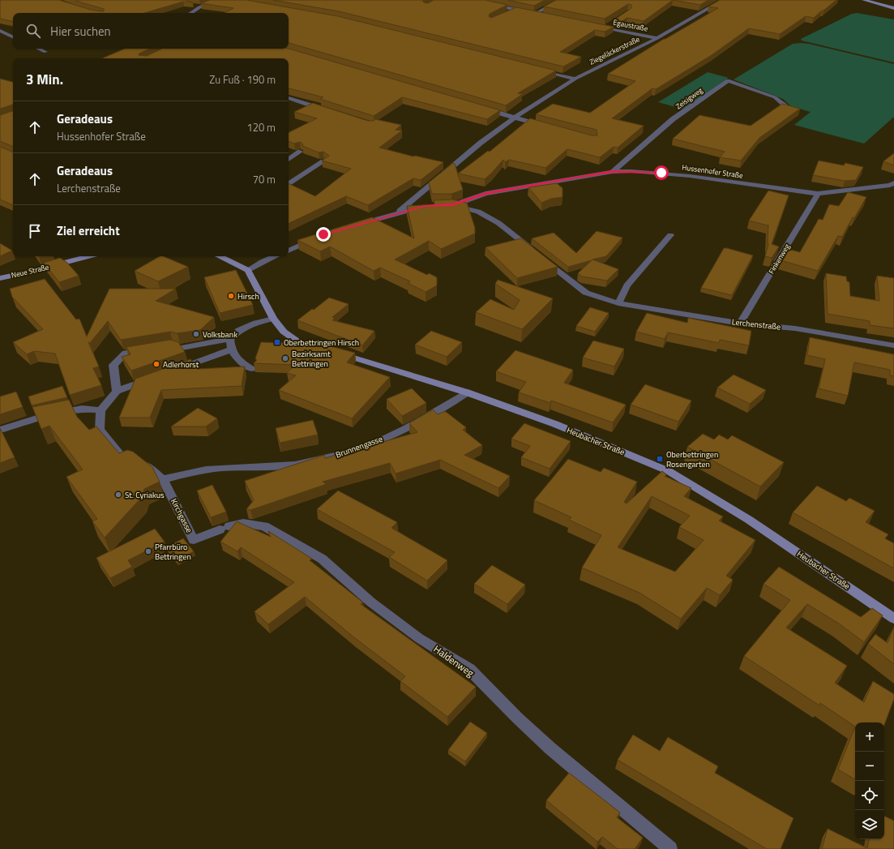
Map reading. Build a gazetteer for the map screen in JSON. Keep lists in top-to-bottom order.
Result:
{
  "streets": {
    "street": [
      "Egaustraße",
      "Ziegeläckerstraße",
      "Zeisigweg",
      "Hussenhofer Straße",
      "Finkenweg",
      "Neue Straße",
      "Lerchenstraße",
      "Heubacher Straße",
      "Brunnengasse",
      "Kirchgasse",
      "Haldenweg"
    ]
  },
  "crossings": [
    ["Egaustraße", "Ziegeläckerstraße"],
    ["Zeisigweg", "Hussenhofer Straße"],
    ["Hussenhofer Straße", "Finkenweg"],
    ["Hussenhofer Straße", "Lerchenstraße"],
    ["Finkenweg", "Lerchenstraße"],
    ["Heubacher Straße", "Brunnengasse"],
    ["Brunnengasse", "Kirchgasse"],
    ["Kirchgasse", "Haldenweg"]
  ],
  "places": {
    "other": [
      "Hirsch",
      "Volksbank",
      "Bezirksamt Bettringen",
      "Adlerhorst",
      "St. Cyriakus",
      "Pfarrbüro Bettringen"
    ],
    "transit": ["Oberbettringen Hirsch", "Oberbettringen Rosengarten"]
  },
  "page": {
    "search": "Hier suchen",
    "heading": ["3 Min.", "Zu Fuß · 190 m"],
    "list": [
      ["Geradeaus", "Hussenhofer Straße", "120 m"],
      ["Geradeaus", "Lerchenstraße", "70 m"],
      "Ziel erreicht"
    ],
    "map_buttons": ["+", "−"]
  }
}
